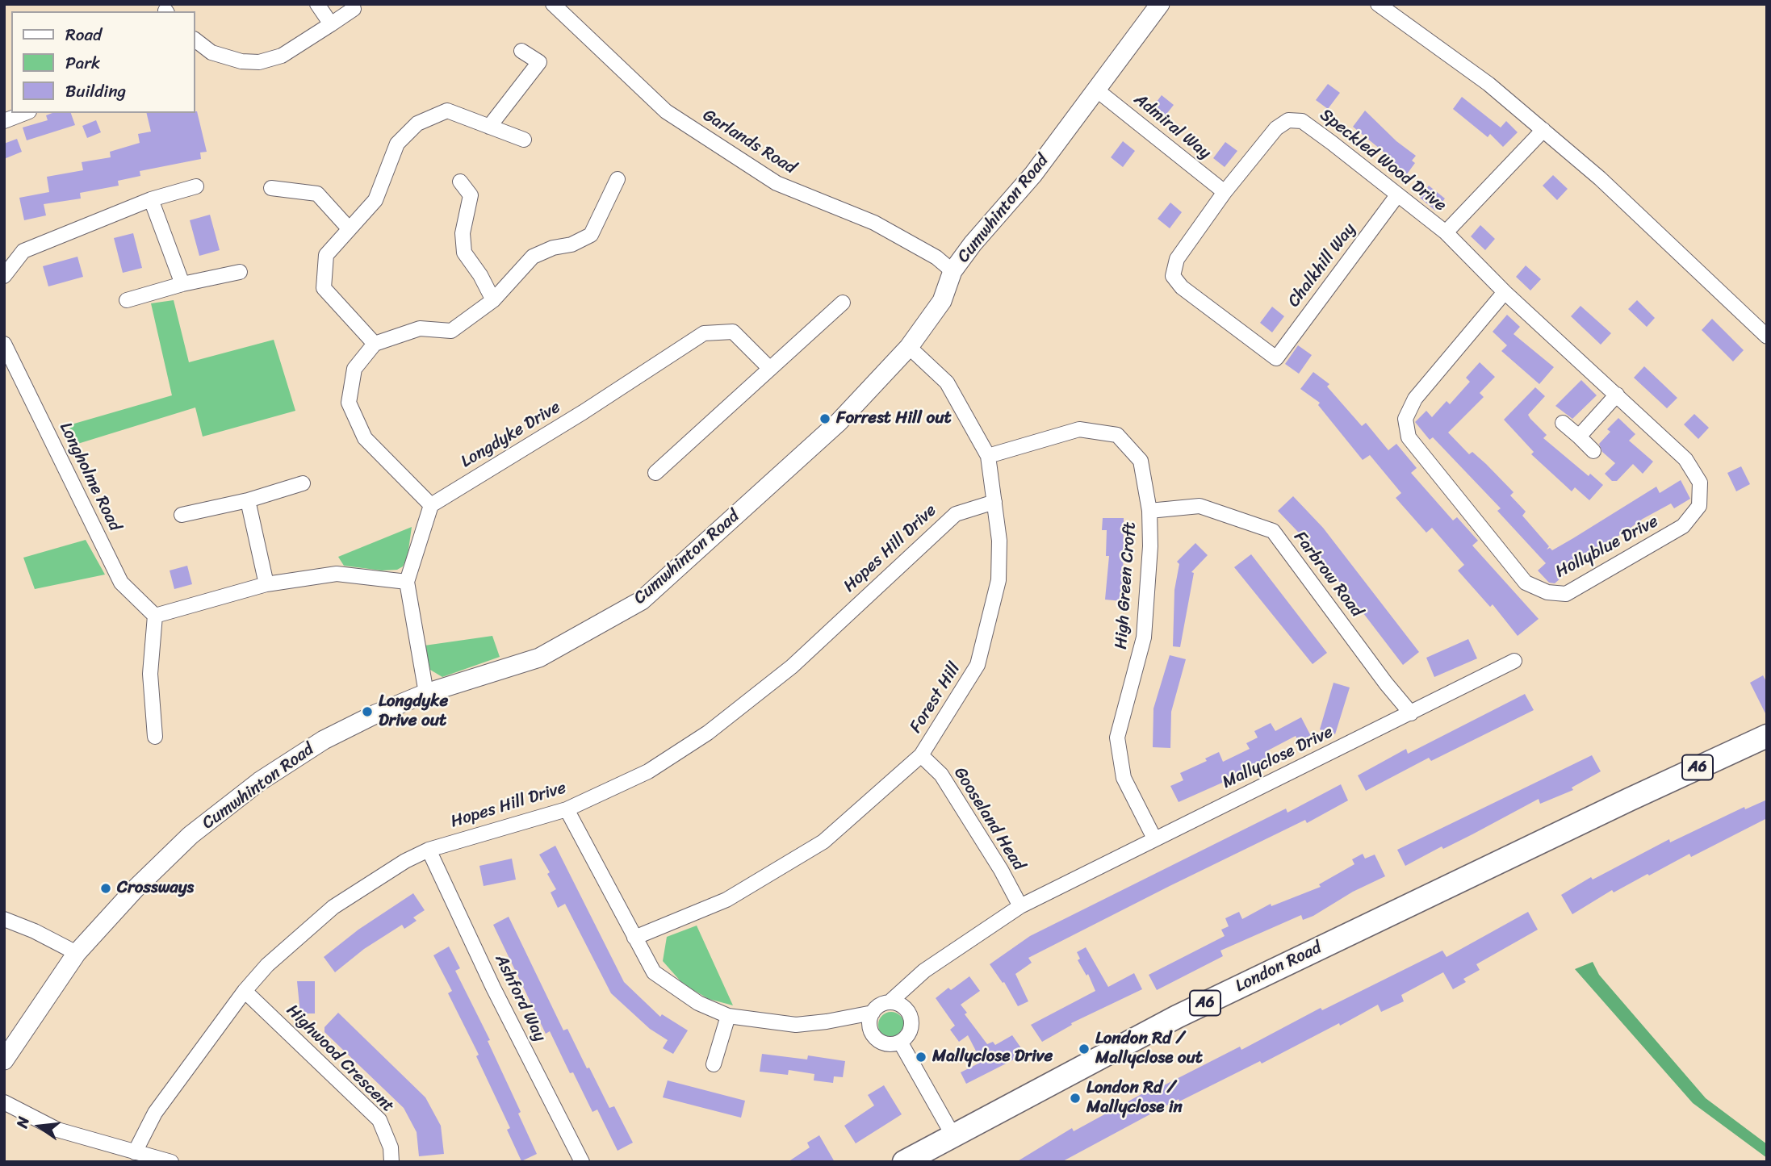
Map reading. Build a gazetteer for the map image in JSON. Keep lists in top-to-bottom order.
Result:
{
  "streets": {
    "main road": ["A6", "London Road"],
    "street": [
      "Admiral Way",
      "Garlands Road",
      "Speckled Wood Drive",
      "Cumwhinton Road",
      "Chalkhill Way",
      "Longdyke Drive",
      "Longholme Road",
      "Hollyblue Drive",
      "Hopes Hill Drive",
      "Farbrow Road",
      "High Green Croft",
      "Forest Hill",
      "Mallyclose Drive",
      "Gooseland Head",
      "Ashford Way",
      "Highwood Crescent"
    ]
  },
  "crossings": [
    ["Admiral Way", "Speckled Wood Drive"],
    ["Admiral Way", "Cumwhinton Road"],
    ["Garlands Road", "Cumwhinton Road"],
    ["Speckled Wood Drive", "Chalkhill Way"],
    ["Speckled Wood Drive", "Hollyblue Drive"],
    ["Cumwhinton Road", "Forest Hill"],
    ["Hopes Hill Drive", "Forest Hill"],
    ["Hopes Hill Drive", "Mallyclose Drive"],
    ["Hopes Hill Drive", "Ashford Way"],
    ["Hopes Hill Drive", "Highwood Crescent"],
    ["Farbrow Road", "High Green Croft"],
    ["Farbrow Road", "Mallyclose Drive"],
    ["High Green Croft", "Forest Hill"],
    ["High Green Croft", "Mallyclose Drive"],
    ["Forest Hill", "Mallyclose Drive"],
    ["Forest Hill", "Gooseland Head"],
    ["Mallyclose Drive", "Gooseland Head"]
  ],
  "places": [
    "Forrest Hill out",
    "Longdyke Drive out",
    "Crossways",
    "London Rd / Mallyclose out",
    "Mallyclose Drive",
    "London Rd / Mallyclose in"
  ],
  "legend": ["Road", "Park", "Building"],
  "north": "left"
}
